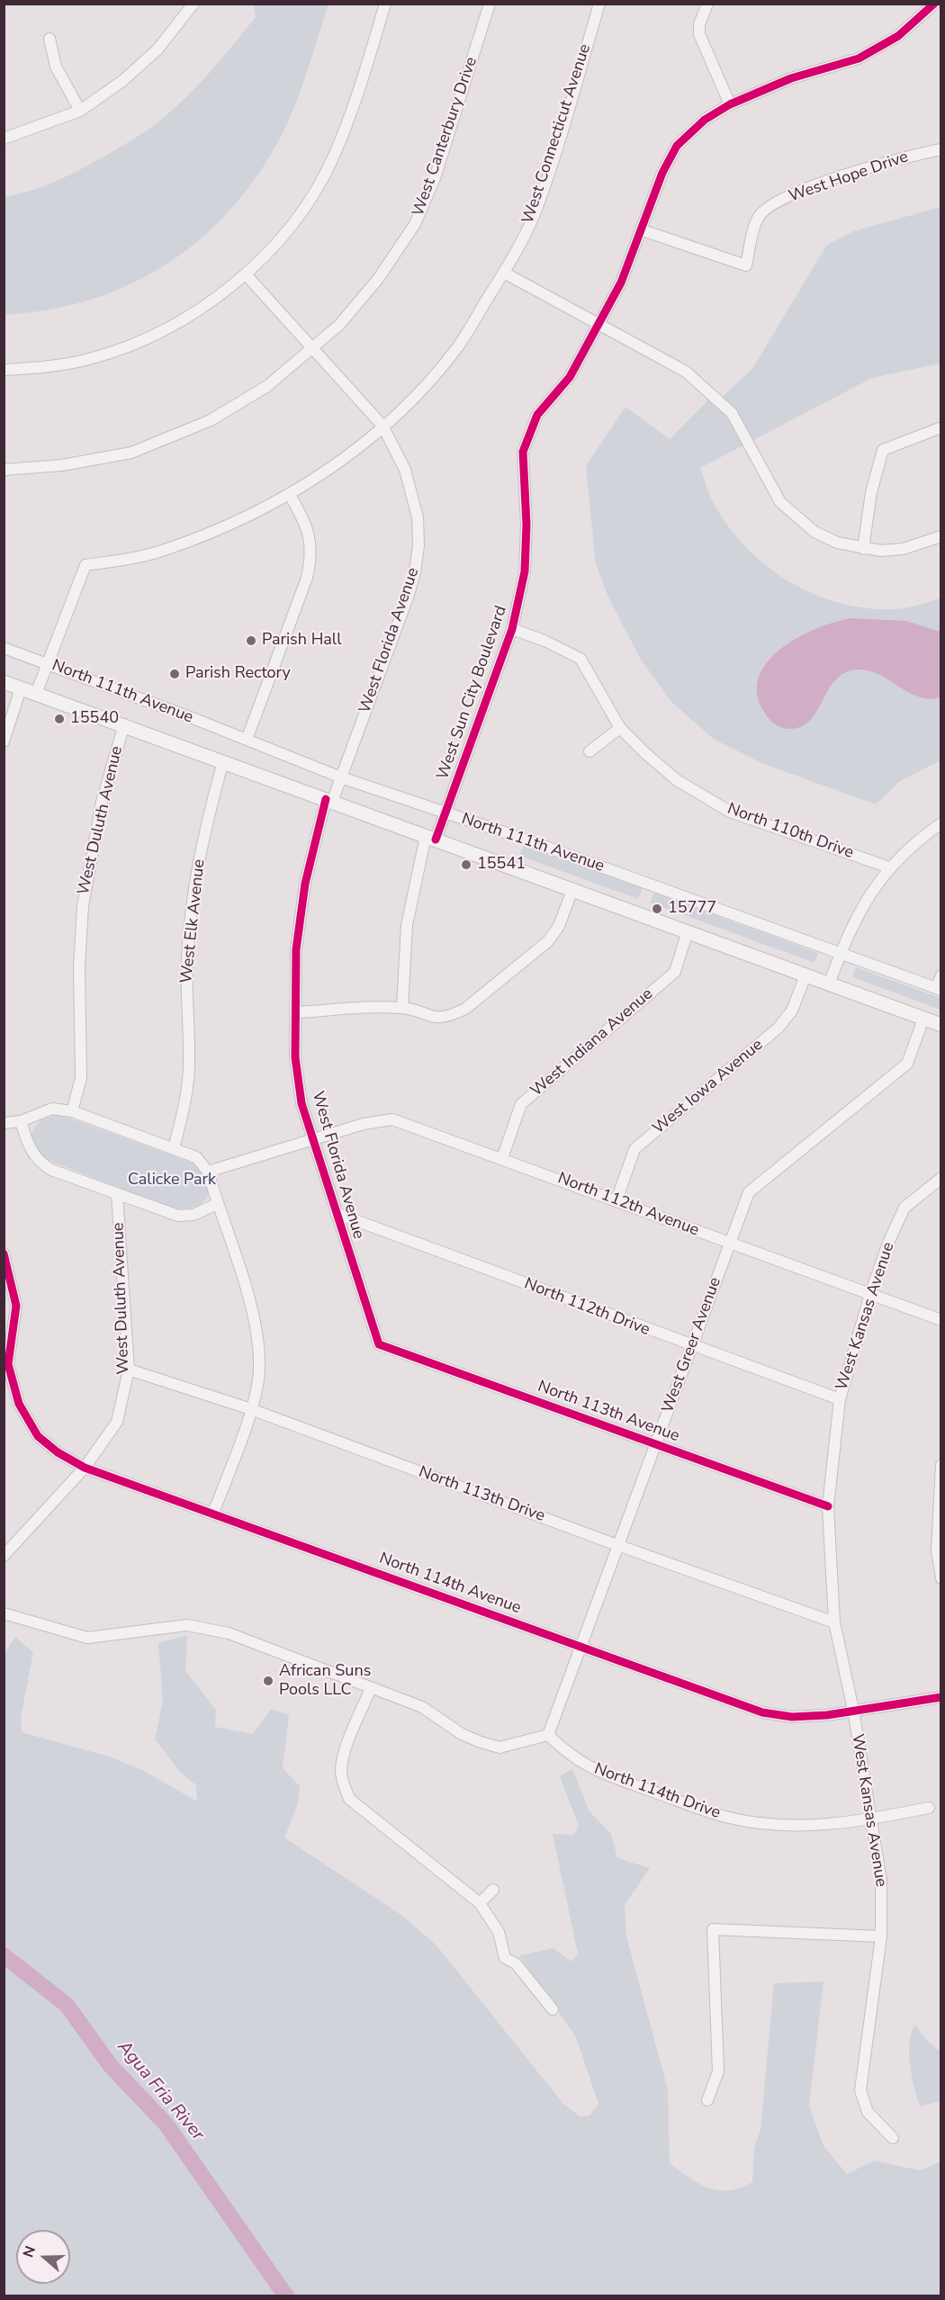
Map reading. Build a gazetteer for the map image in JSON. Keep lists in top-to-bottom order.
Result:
{
  "streets": {
    "street": [
      "West Connecticut Avenue",
      "West Canterbury Drive",
      "West Hope Drive",
      "West Florida Avenue",
      "North 111th Avenue",
      "West Sun City Boulevard",
      "West Duluth Avenue",
      "North 110th Drive",
      "West Elk Avenue",
      "West Indiana Avenue",
      "West Iowa Avenue",
      "North 112th Avenue",
      "North 112th Drive",
      "West Kansas Avenue",
      "West Greer Avenue",
      "North 113th Avenue",
      "North 113th Drive",
      "North 114th Avenue",
      "North 114th Drive"
    ]
  },
  "crossings": [
    ["West Connecticut Avenue", "West Florida Avenue"],
    ["West Connecticut Avenue", "North 111th Avenue"],
    ["West Canterbury Drive", "West Florida Avenue"],
    ["West Hope Drive", "West Sun City Boulevard"],
    ["West Florida Avenue", "North 111th Avenue"],
    ["West Florida Avenue", "North 112th Avenue"],
    ["West Florida Avenue", "North 112th Drive"],
    ["West Florida Avenue", "North 113th Avenue"],
    ["North 111th Avenue", "West Sun City Boulevard"],
    ["North 111th Avenue", "West Duluth Avenue"],
    ["North 111th Avenue", "West Elk Avenue"],
    ["North 111th Avenue", "West Indiana Avenue"],
    ["North 111th Avenue", "West Iowa Avenue"],
    ["North 111th Avenue", "West Greer Avenue"],
    ["West Sun City Boulevard", "North 110th Drive"],
    ["West Duluth Avenue", "North 113th Drive"],
    ["West Duluth Avenue", "North 114th Avenue"],
    ["West Indiana Avenue", "North 112th Avenue"],
    ["West Iowa Avenue", "North 112th Avenue"],
    ["North 112th Avenue", "West Kansas Avenue"],
    ["North 112th Avenue", "West Greer Avenue"],
    ["North 112th Drive", "West Kansas Avenue"],
    ["North 112th Drive", "West Greer Avenue"],
    ["West Kansas Avenue", "North 113th Avenue"],
    ["West Kansas Avenue", "North 113th Drive"],
    ["West Kansas Avenue", "North 114th Avenue"],
    ["West Kansas Avenue", "North 114th Drive"],
    ["West Greer Avenue", "North 113th Avenue"],
    ["West Greer Avenue", "North 113th Drive"],
    ["West Greer Avenue", "North 114th Avenue"],
    ["West Greer Avenue", "North 114th Drive"]
  ],
  "water": ["Agua Fria River"],
  "parks": ["Calicke Park"],
  "places": [
    "Parish Hall",
    "Parish Rectory",
    "15540",
    "15541",
    "15777",
    "African Suns Pools LLC"
  ],
  "north": "left"
}
